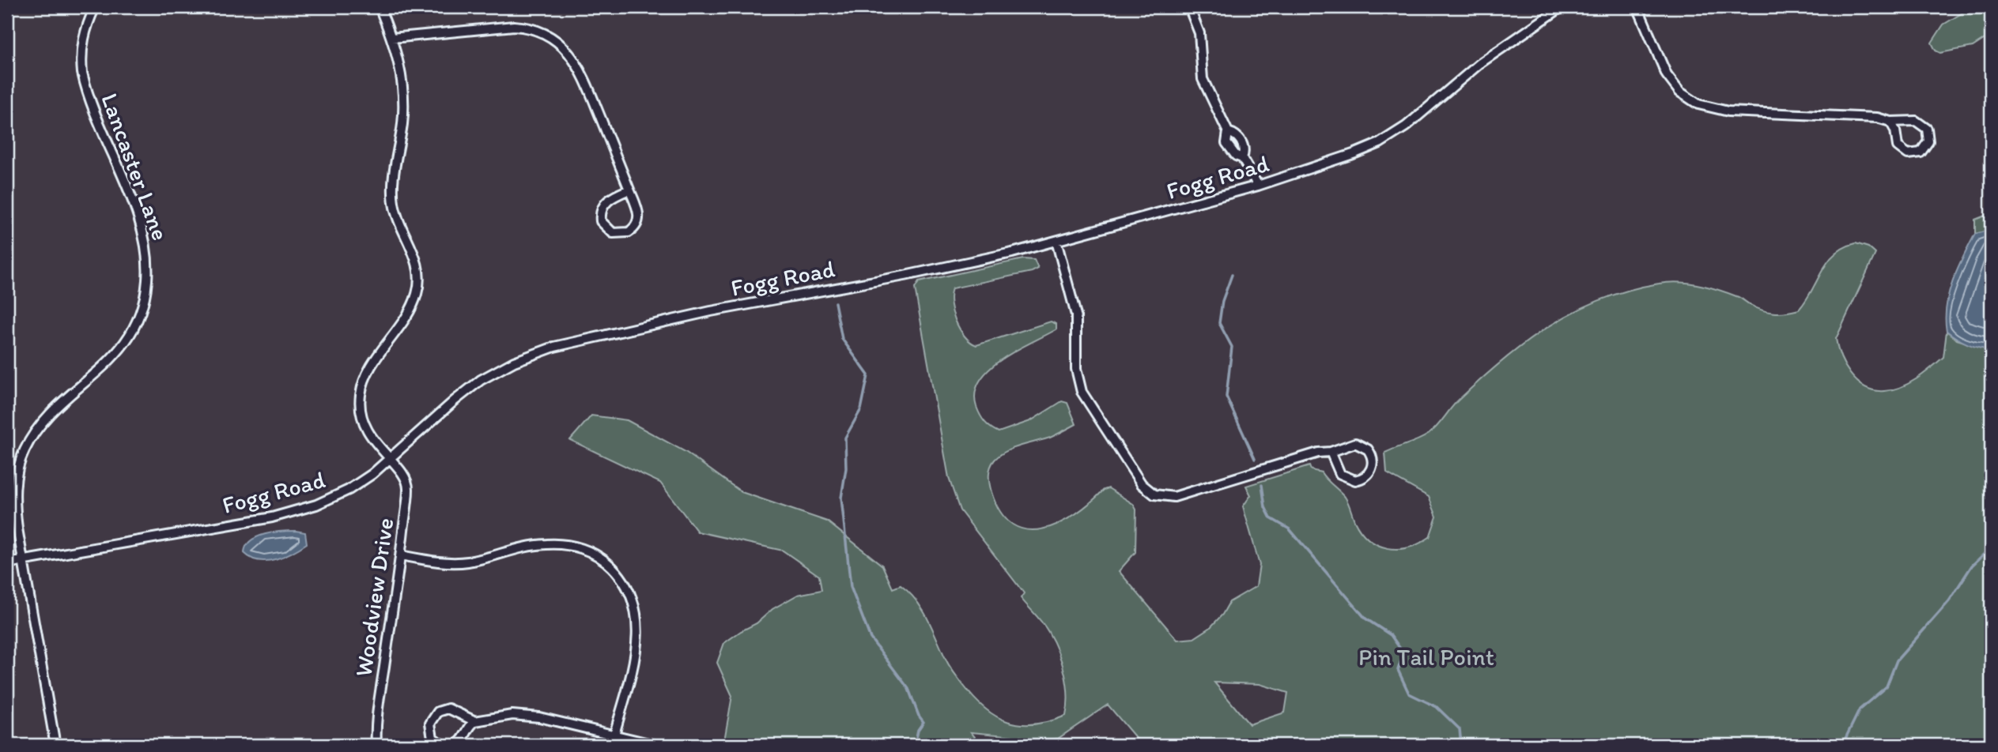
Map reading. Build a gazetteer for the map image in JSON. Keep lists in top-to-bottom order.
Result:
{
  "streets": {
    "street": ["Lancaster Lane", "Fogg Road", "Woodview Drive"]
  },
  "crossings": [
    ["Lancaster Lane", "Fogg Road"],
    ["Fogg Road", "Woodview Drive"]
  ],
  "parks": ["Pin Tail Point"]
}
